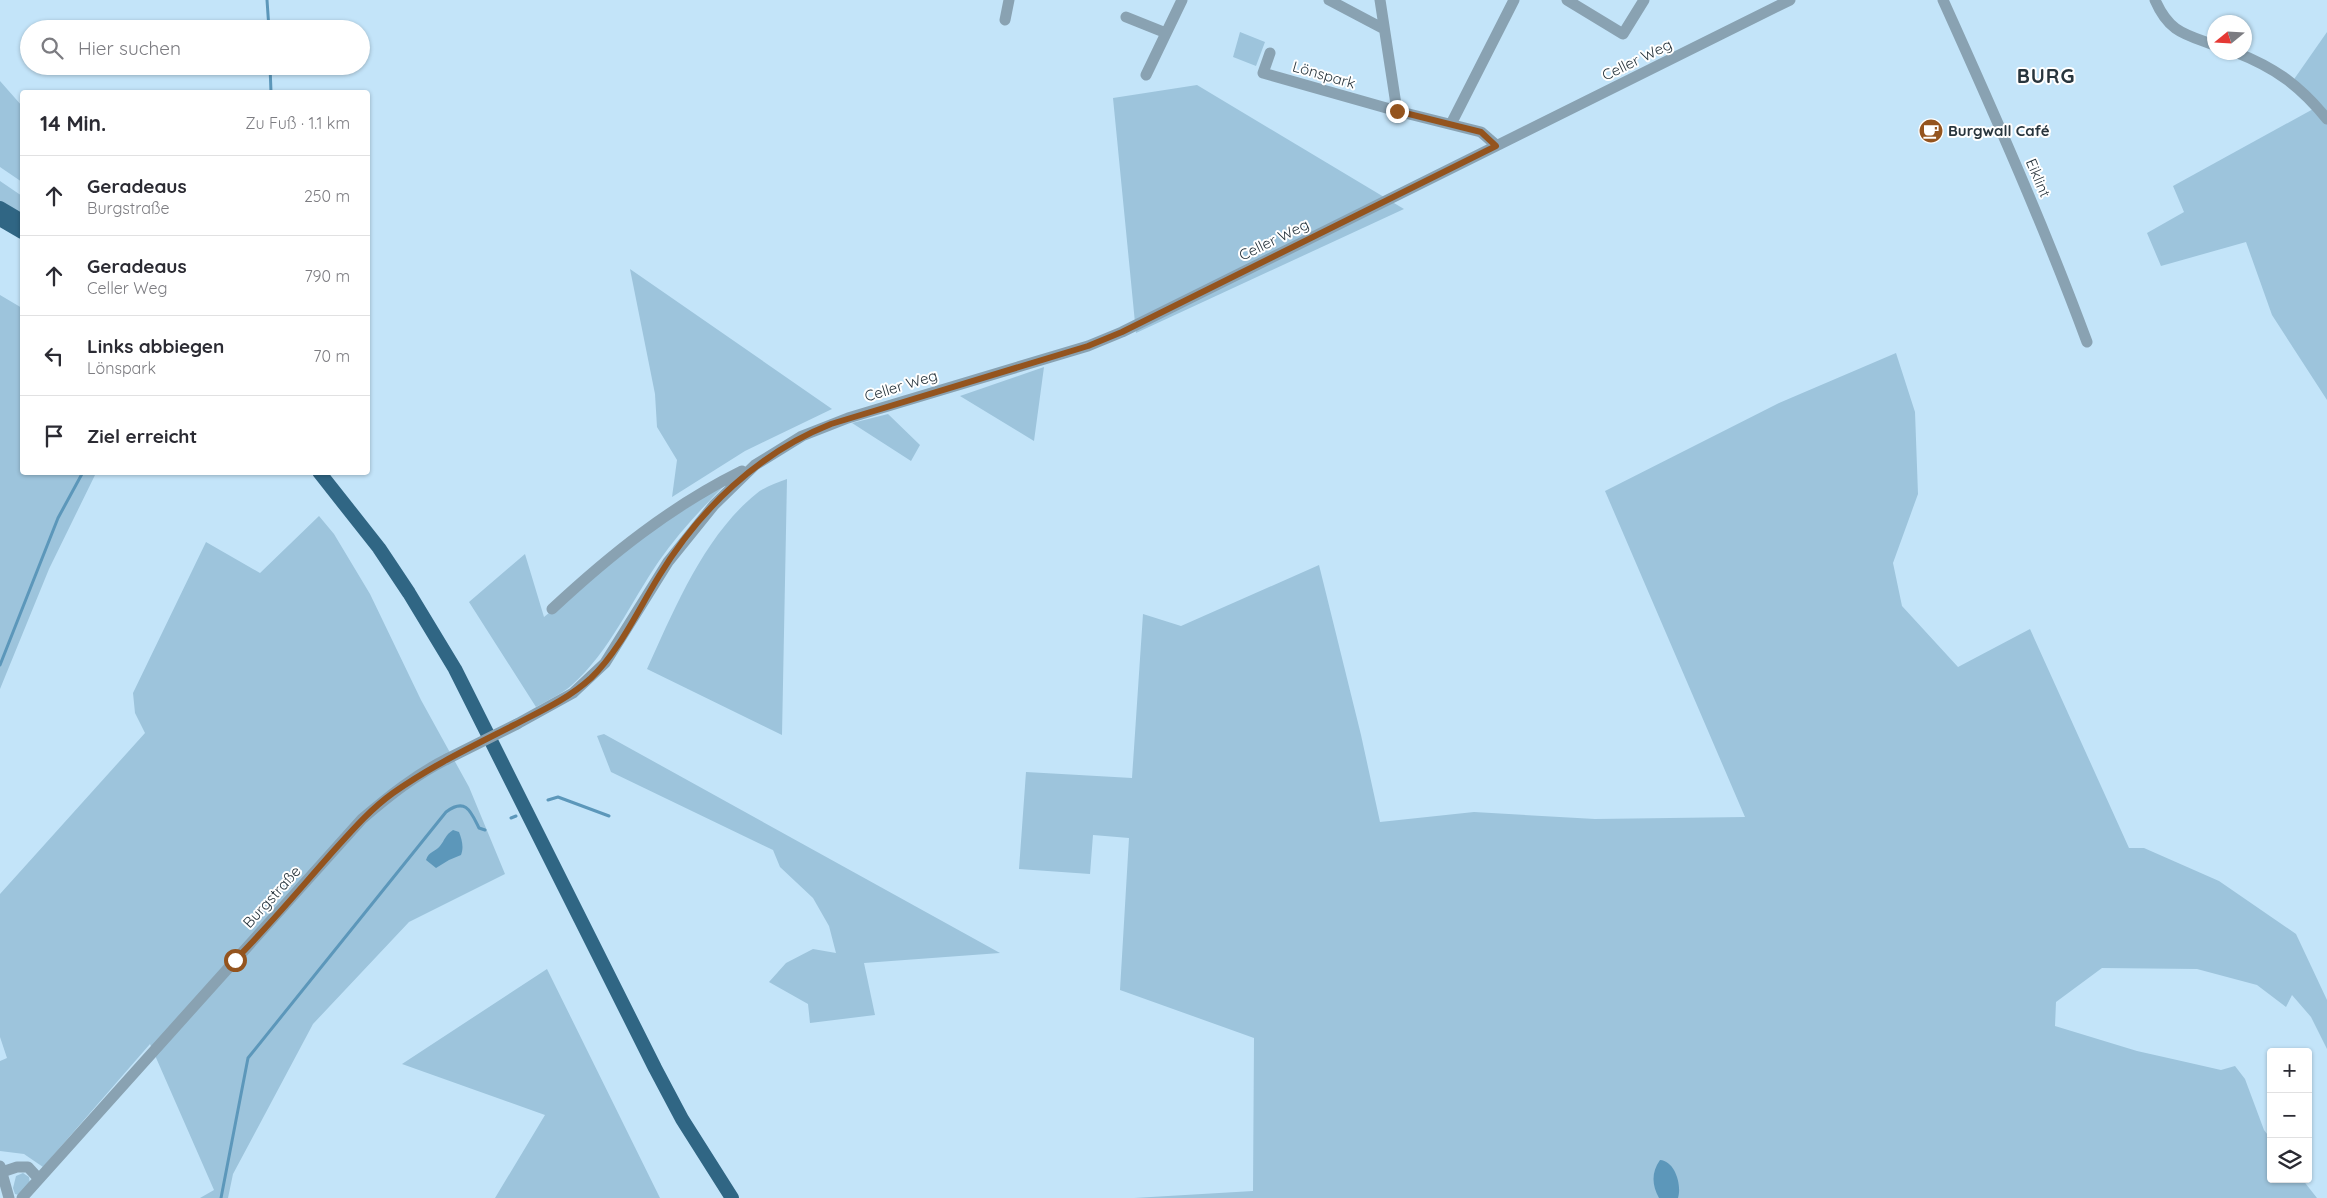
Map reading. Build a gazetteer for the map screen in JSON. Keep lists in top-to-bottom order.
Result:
{
  "streets": {
    "street": [
      "Celler Weg",
      "Lönspark",
      "Eiklint",
      "Burgstraße"
    ]
  },
  "crossings": [
    ["Celler Weg", "Lönspark"],
    ["Celler Weg", "Burgstraße"]
  ],
  "districts": ["BURG"],
  "places": {
    "cafe": ["Burgwall Café"]
  },
  "north": "left",
  "page": {
    "search": "Hier suchen",
    "heading": ["14 Min.", "Zu Fuß · 1.1 km"],
    "list": [
      ["Geradeaus", "Burgstraße", "250 m"],
      ["Geradeaus", "Celler Weg", "790 m"],
      ["Links abbiegen", "Lönspark", "70 m"],
      "Ziel erreicht"
    ],
    "map_buttons": ["+", "−"]
  }
}
